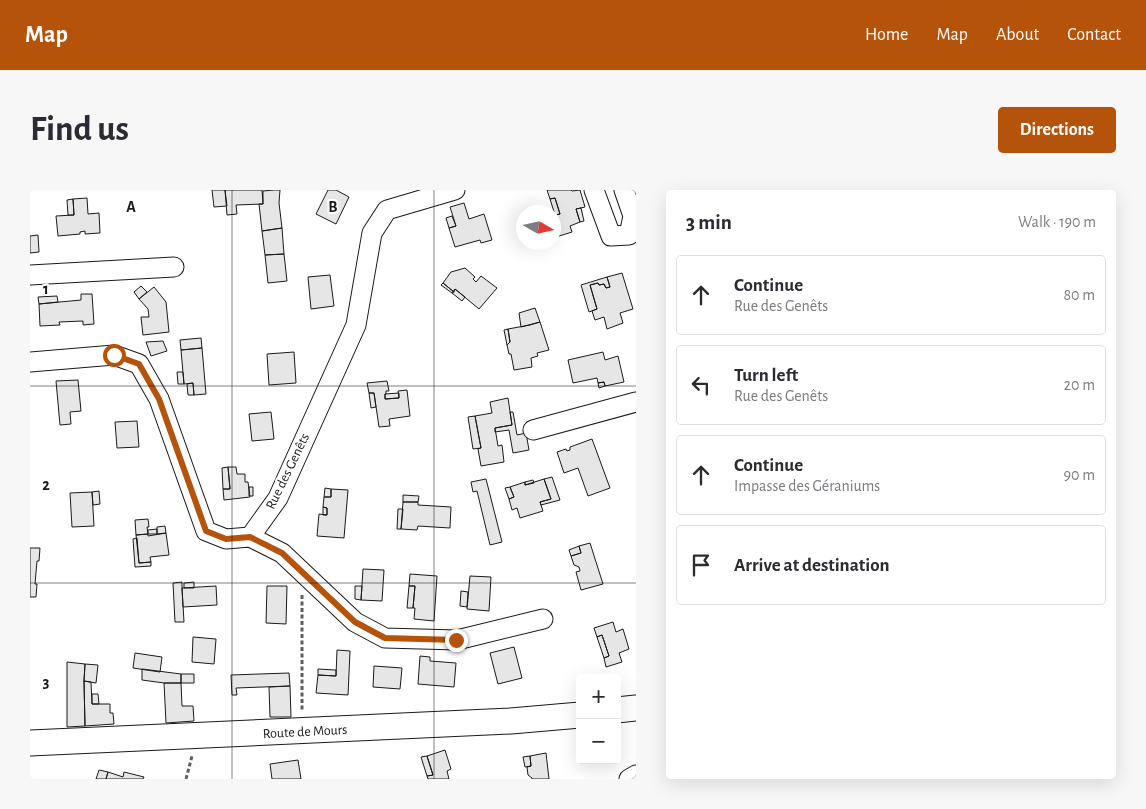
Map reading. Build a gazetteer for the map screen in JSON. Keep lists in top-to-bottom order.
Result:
{
  "streets": {
    "main road": ["Route de Mours"],
    "street": ["Rue des Genêts"]
  },
  "north": "right",
  "page": {
    "header": "Map",
    "nav": [
      "Home",
      "Map",
      "About",
      "Contact"
    ],
    "buttons": "Directions",
    "title": "Find us",
    "heading": ["3 min", "Walk · 190 m"],
    "list": [
      ["Continue", "Rue des Genêts", "80 m"],
      ["Turn left", "Rue des Genêts", "20 m"],
      ["Continue", "Impasse des Géraniums", "90 m"],
      "Arrive at destination"
    ],
    "map_buttons": ["+", "−"]
  },
  "grid": {
    "columns": ["A", "B"],
    "rows": ["1", "2", "3"]
  }
}
